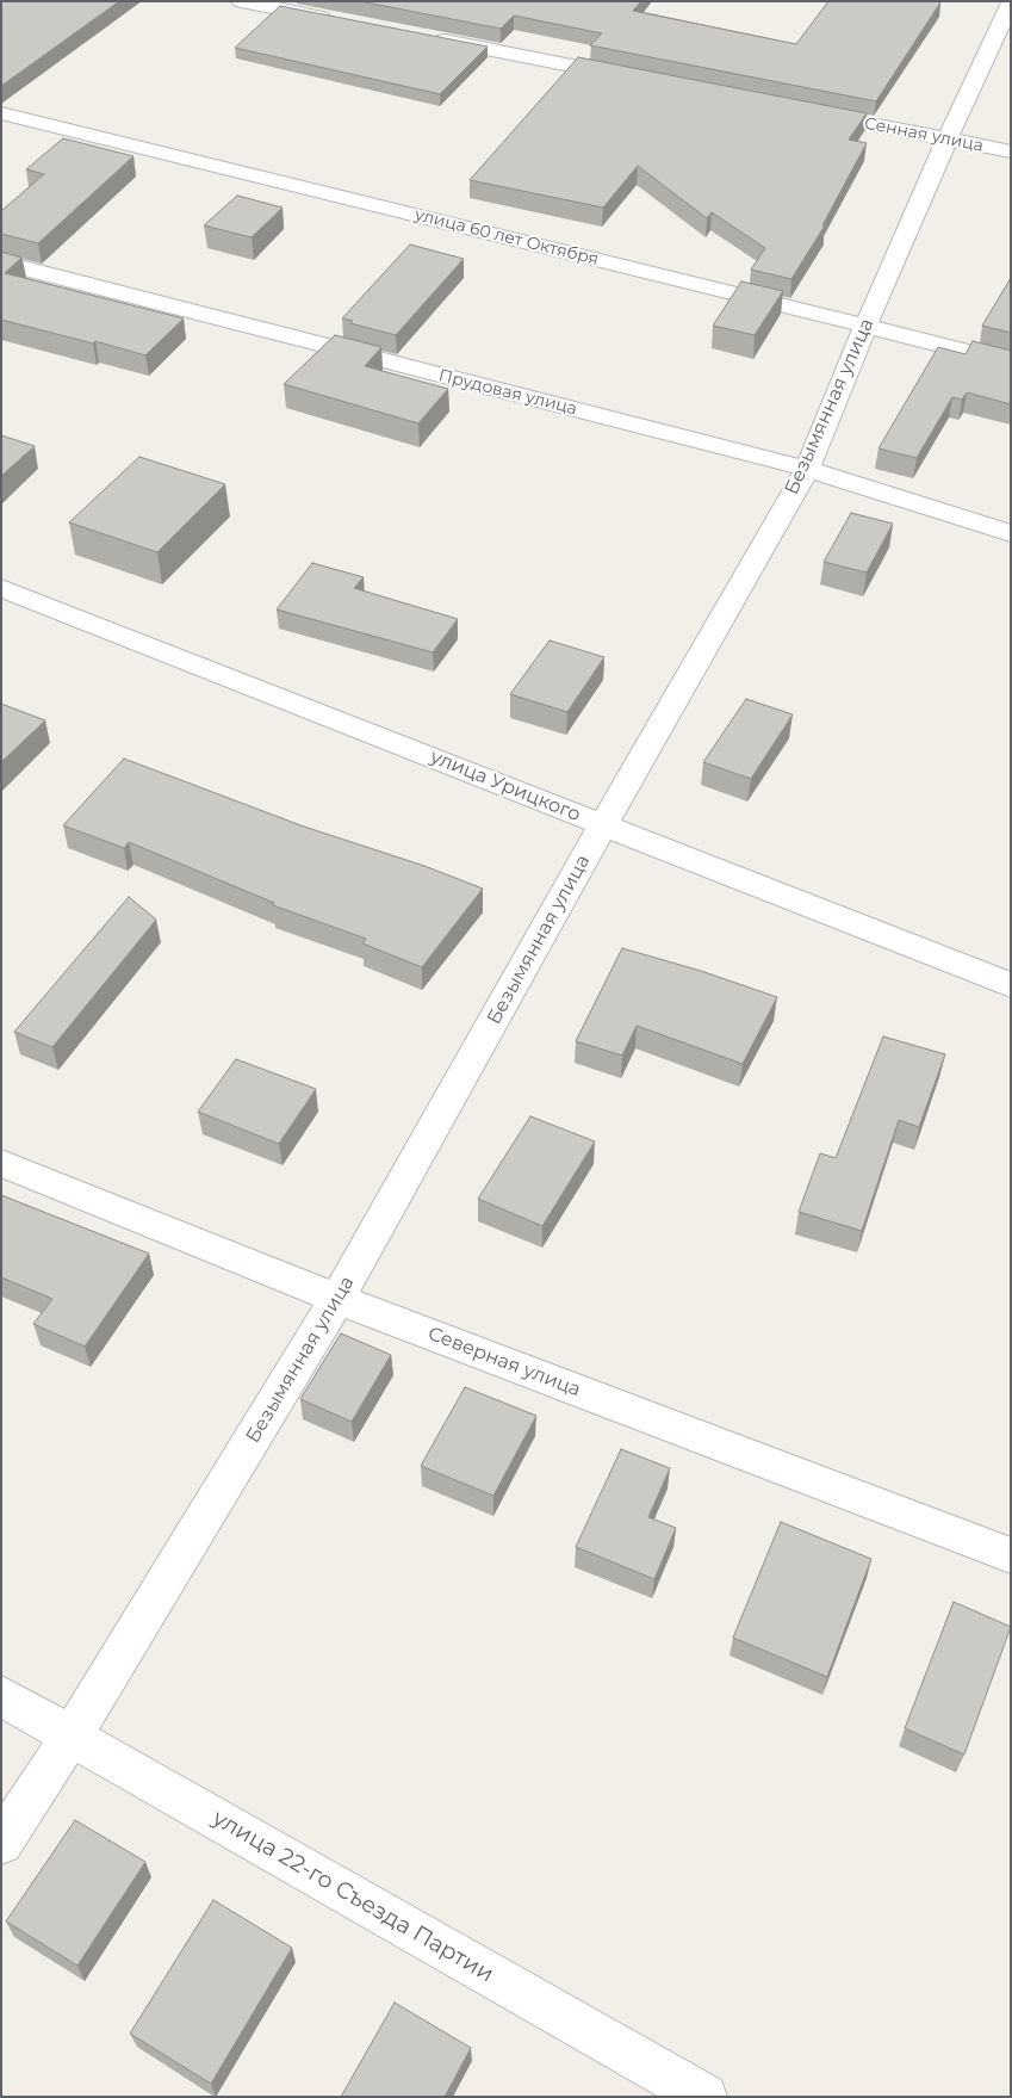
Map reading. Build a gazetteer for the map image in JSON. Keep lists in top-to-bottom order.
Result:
{
  "streets": {
    "street": [
      "Сенная улица",
      "улица 60 лет Октября",
      "Прудовая улица",
      "Безымянная улица",
      "улица Урицкого",
      "Северная улица",
      "улица 22-го Съезда Партии"
    ]
  },
  "crossings": [
    ["Сенная улица", "Безымянная улица"],
    ["улица 60 лет Октября", "Безымянная улица"],
    ["Прудовая улица", "Безымянная улица"],
    ["Безымянная улица", "улица Урицкого"],
    ["Безымянная улица", "Северная улица"],
    ["Безымянная улица", "улица 22-го Съезда Партии"]
  ]
}
